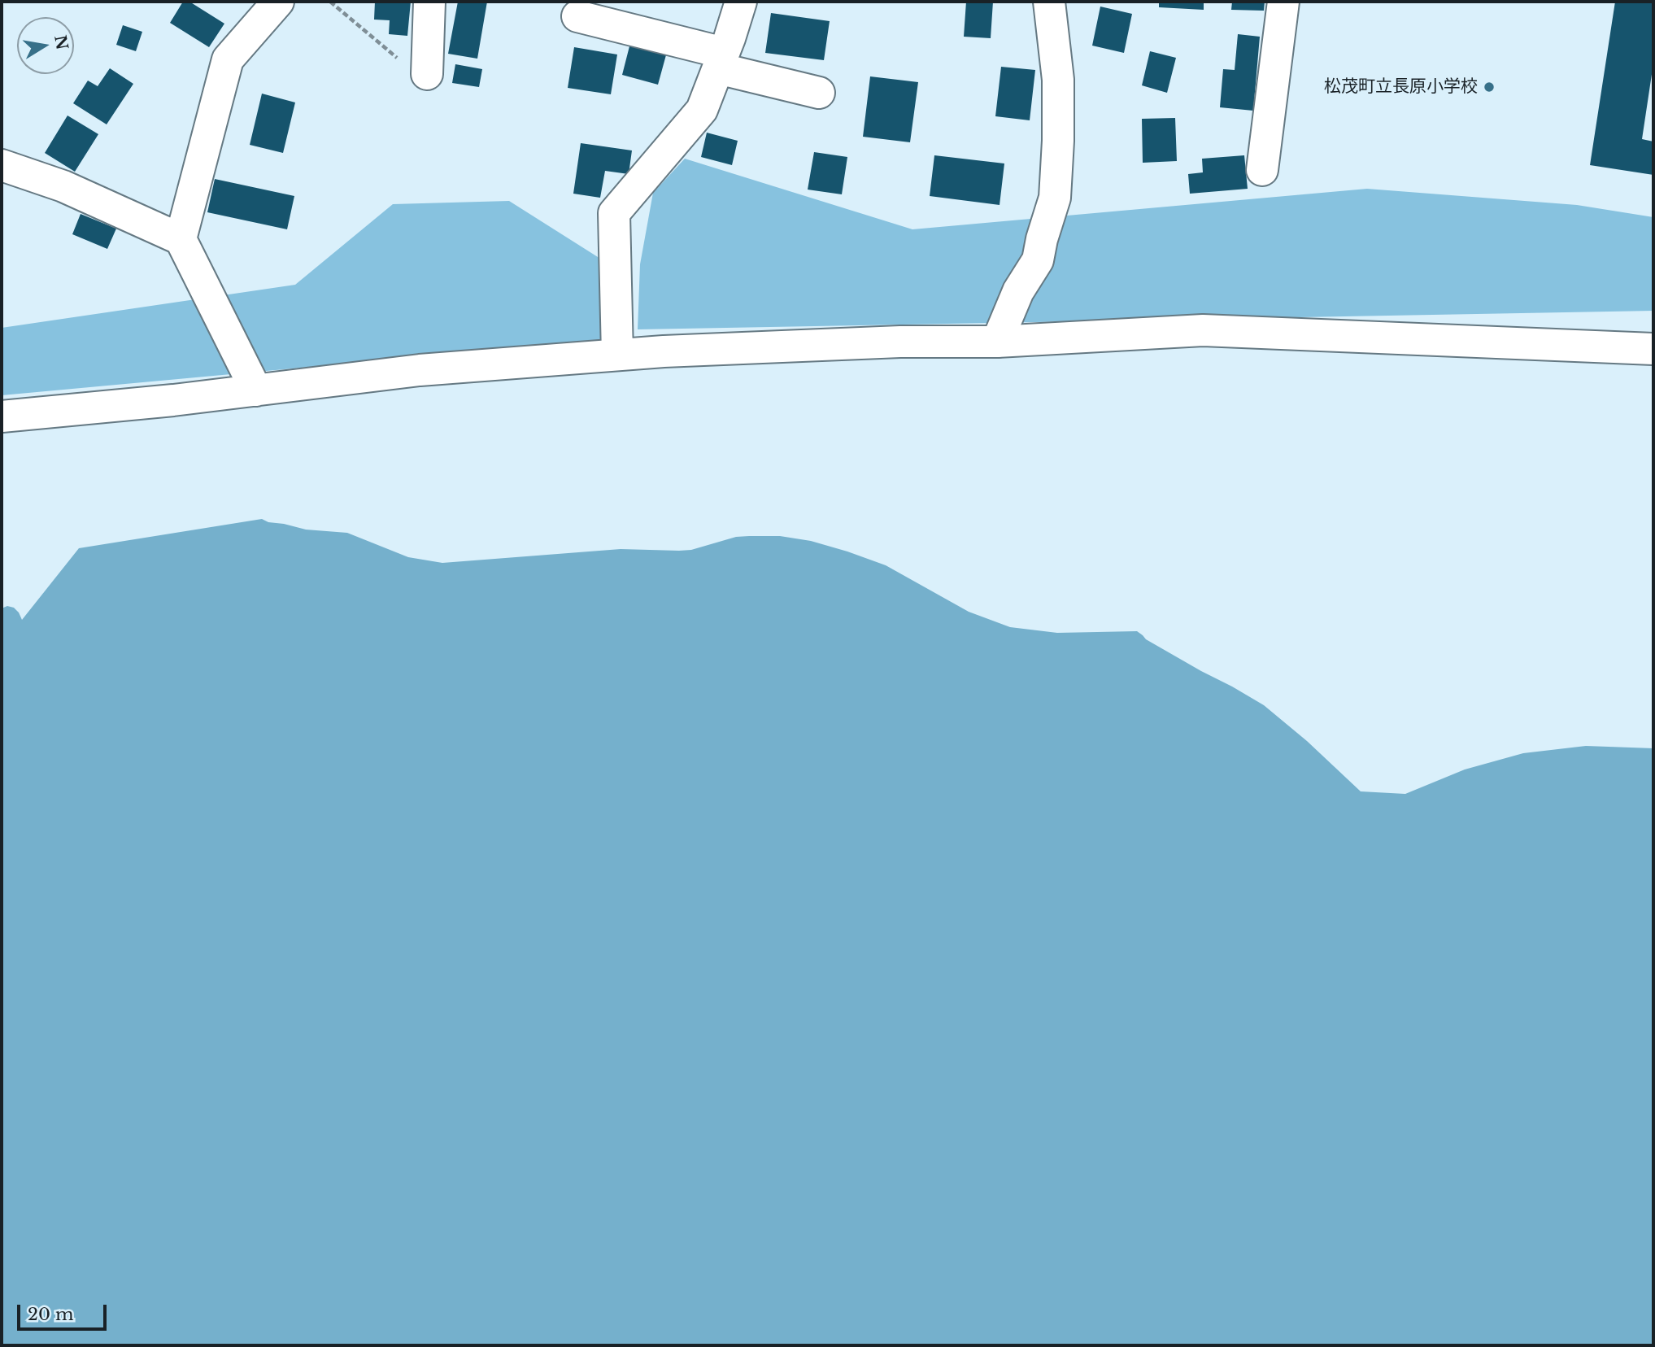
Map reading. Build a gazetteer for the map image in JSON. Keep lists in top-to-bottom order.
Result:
{
  "places": ["松茂町立長原小学校"],
  "scale_bar": "20 m",
  "north": "right"
}
